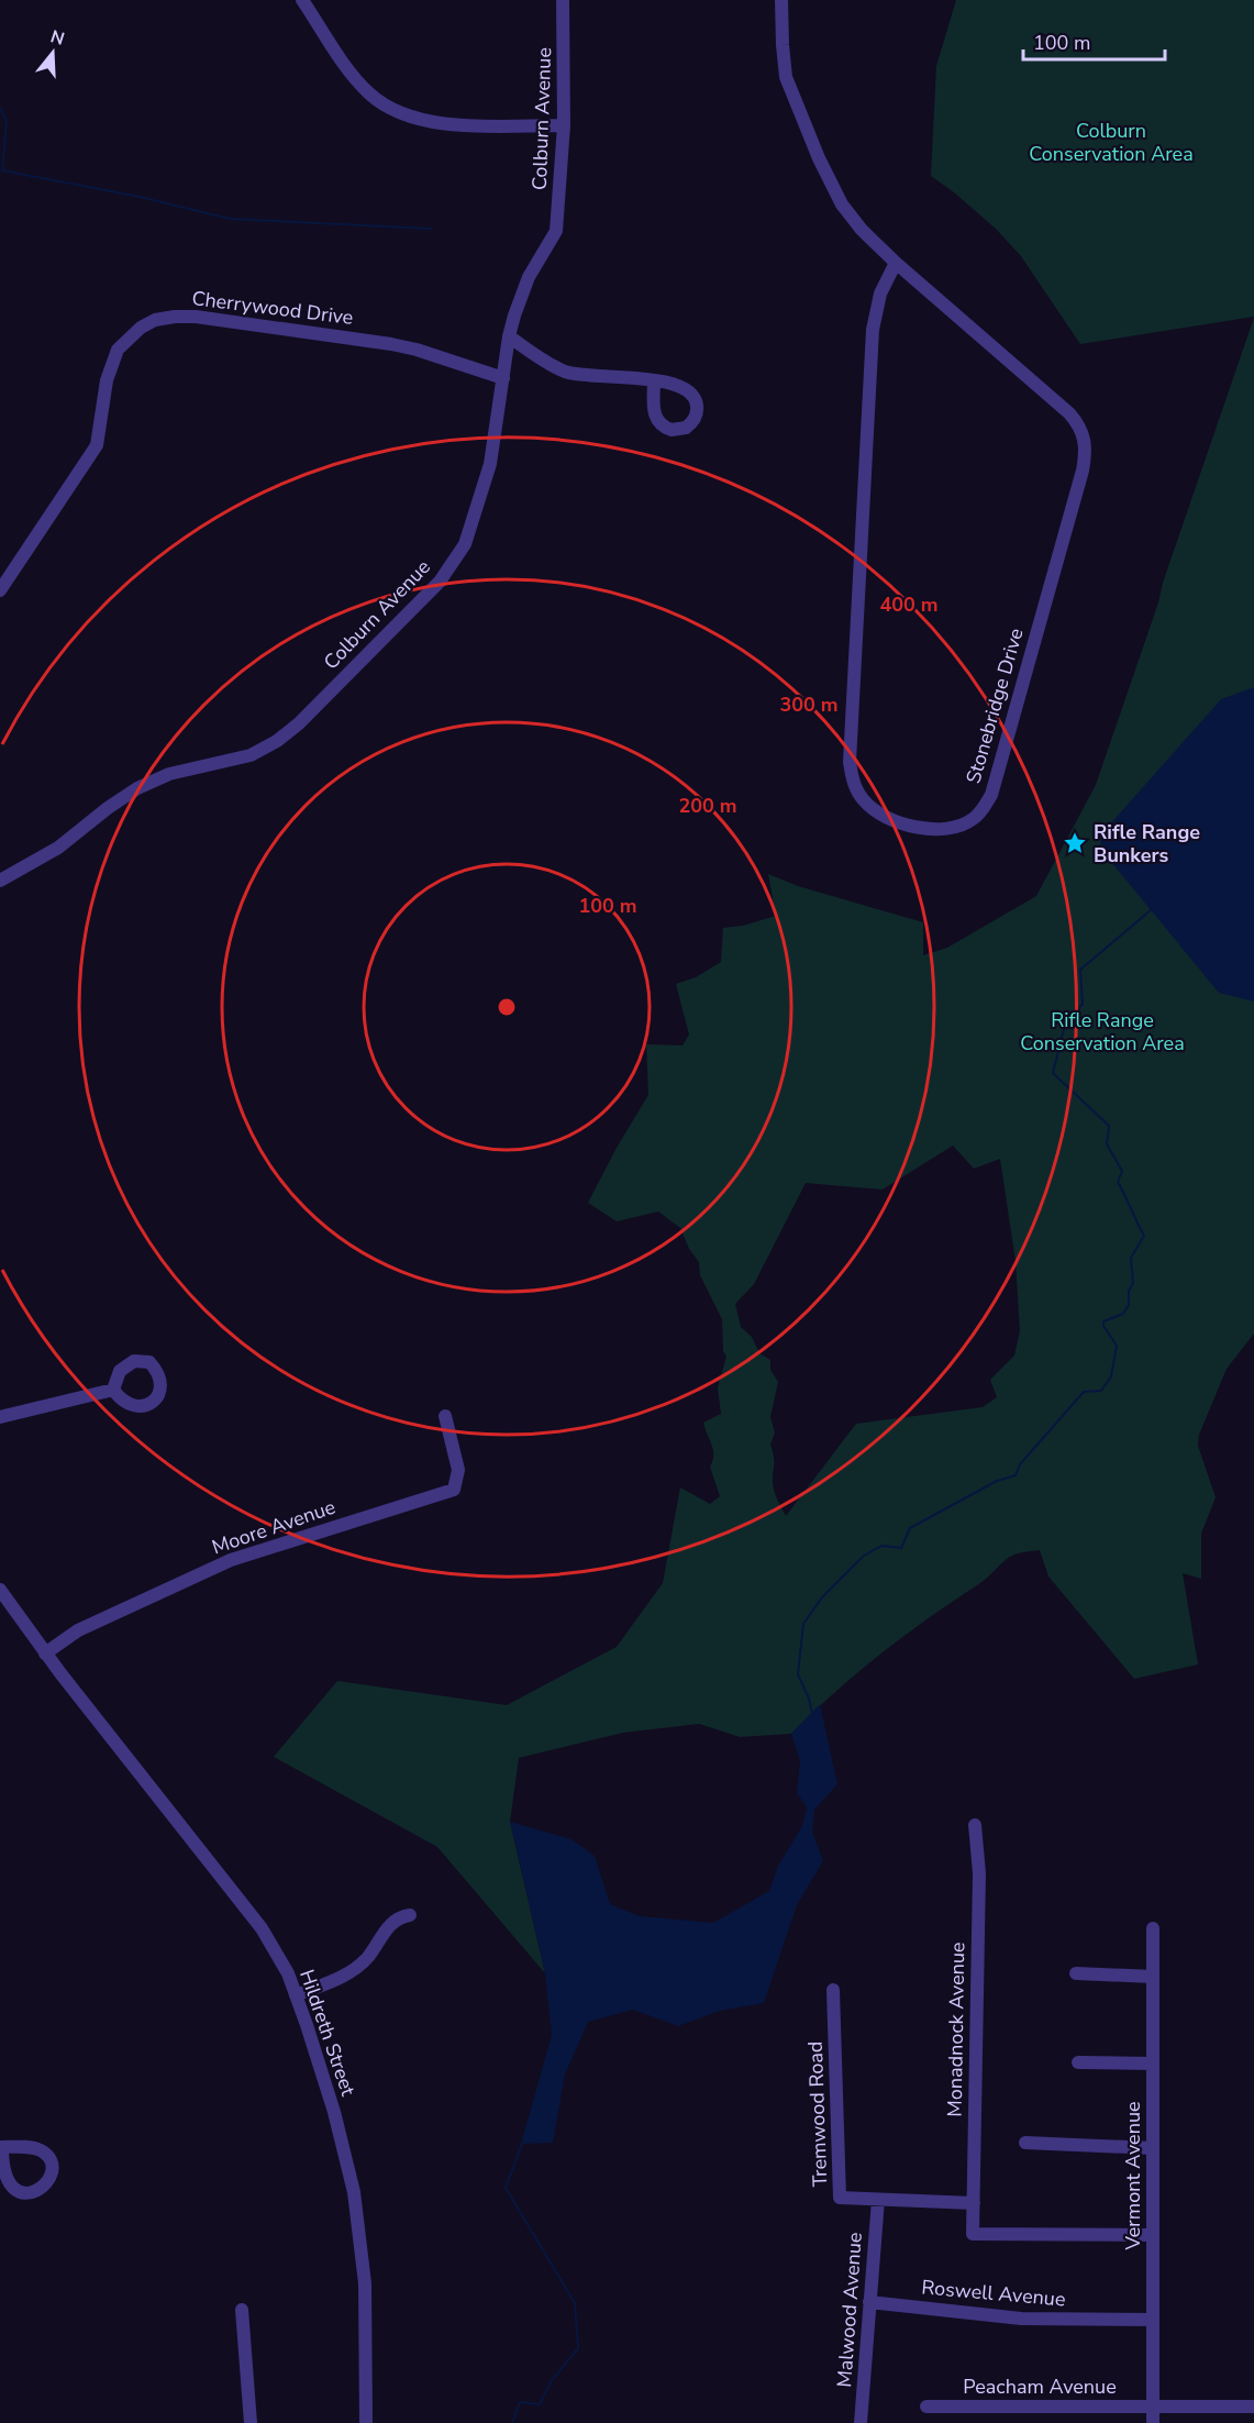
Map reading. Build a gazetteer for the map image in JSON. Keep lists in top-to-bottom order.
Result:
{
  "streets": {
    "street": [
      "Colburn Avenue",
      "Cherrywood Drive",
      "Stonebridge Drive",
      "Moore Avenue",
      "Monadnock Avenue",
      "Hildreth Street",
      "Tremwood Road",
      "Vermont Avenue",
      "Roswell Avenue",
      "Malwood Avenue",
      "Peacham Avenue"
    ]
  },
  "crossings": [
    ["Colburn Avenue", "Cherrywood Drive"],
    ["Moore Avenue", "Hildreth Street"],
    ["Monadnock Avenue", "Vermont Avenue"],
    ["Tremwood Road", "Malwood Avenue"],
    ["Vermont Avenue", "Roswell Avenue"],
    ["Vermont Avenue", "Peacham Avenue"],
    ["Roswell Avenue", "Malwood Avenue"]
  ],
  "parks": ["Colburn Conservation Area", "Rifle Range Conservation Area"],
  "places": {
    "place": ["Rifle Range Bunkers"]
  },
  "scale_bar": "100 m",
  "north": "top",
  "rings": [
    "400 m",
    "300 m",
    "200 m",
    "100 m"
  ]
}
